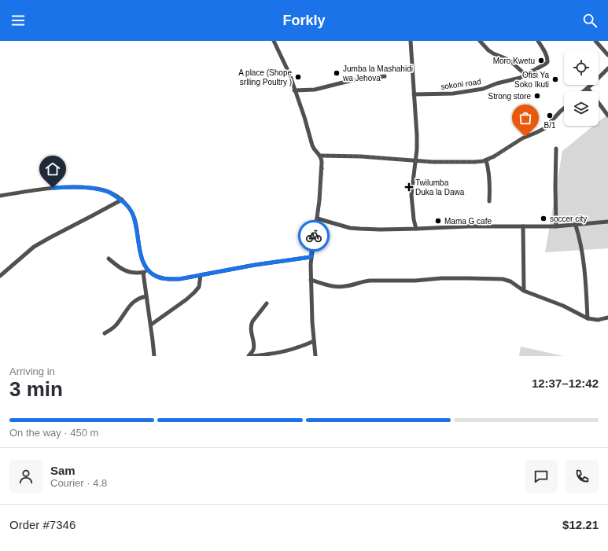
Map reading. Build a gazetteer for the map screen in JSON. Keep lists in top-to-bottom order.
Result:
{
  "streets": {
    "street": ["sokoni road"]
  },
  "places": {
    "other": [
      "Moro Kwetu",
      "Jumba la Mashahidi wa Jehova",
      "A place (Shope srlling Poultry )",
      "Ofisi Ya Soko Ikuti",
      "Strong store",
      "B/1",
      "soccer city",
      "Mama G cafe"
    ],
    "health": ["Twilumba Duka la Dawa"]
  },
  "page": {
    "header": "Forkly",
    "heading": ["3 min", "Arriving in", "12:37–12:42"],
    "panel": [
      "Sam",
      "Courier · 4.8",
      "Order #7346",
      "$12.21"
    ],
    "bar": "On the way · 450 m"
  }
}
